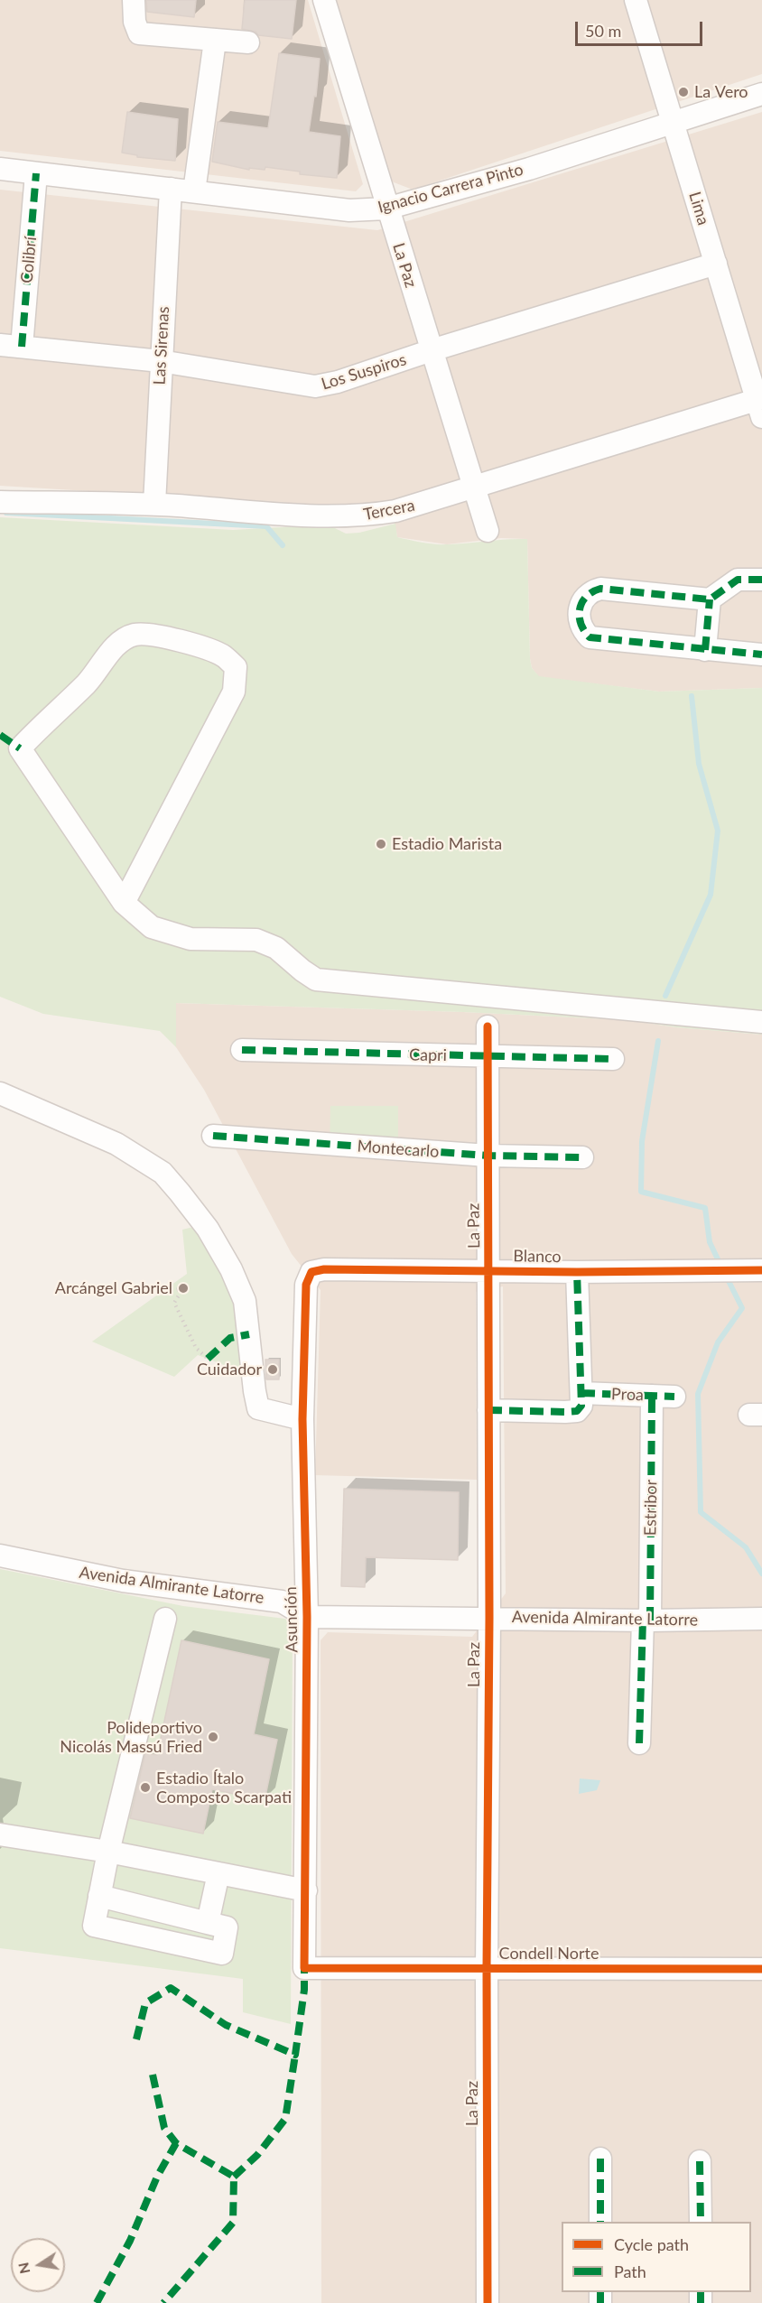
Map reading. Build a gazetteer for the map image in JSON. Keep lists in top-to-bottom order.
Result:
{
  "streets": {
    "street": [
      "Ignacio Carrera Pinto",
      "Lima",
      "Colibrí",
      "La Paz",
      "Las Sirenas",
      "Los Suspiros",
      "Tercera",
      "Capri",
      "Montecarlo",
      "Blanco",
      "Proa",
      "Estribor",
      "Avenida Almirante Latorre",
      "Asunción",
      "Condell Norte"
    ]
  },
  "crossings": [
    ["Ignacio Carrera Pinto", "Lima"],
    ["Ignacio Carrera Pinto", "Colibrí"],
    ["Ignacio Carrera Pinto", "La Paz"],
    ["Ignacio Carrera Pinto", "Las Sirenas"],
    ["Lima", "Los Suspiros"],
    ["Lima", "Tercera"],
    ["Colibrí", "Los Suspiros"],
    ["La Paz", "Los Suspiros"],
    ["La Paz", "Tercera"],
    ["La Paz", "Capri"],
    ["La Paz", "Montecarlo"],
    ["La Paz", "Blanco"],
    ["La Paz", "Proa"],
    ["La Paz", "Avenida Almirante Latorre"],
    ["La Paz", "Condell Norte"],
    ["Las Sirenas", "Los Suspiros"],
    ["Las Sirenas", "Tercera"],
    ["Blanco", "Asunción"],
    ["Proa", "Estribor"],
    ["Estribor", "Avenida Almirante Latorre"],
    ["Avenida Almirante Latorre", "Asunción"],
    ["Asunción", "Condell Norte"]
  ],
  "places": [
    "La Vero",
    "Estadio Marista",
    "Arcángel Gabriel",
    "Cuidador",
    "Polideportivo Nicolás Massú Fried",
    "Estadio Ítalo Composto Scarpati"
  ],
  "legend": ["Cycle path", "Path"],
  "scale_bar": "50 m",
  "north": "left"
}
